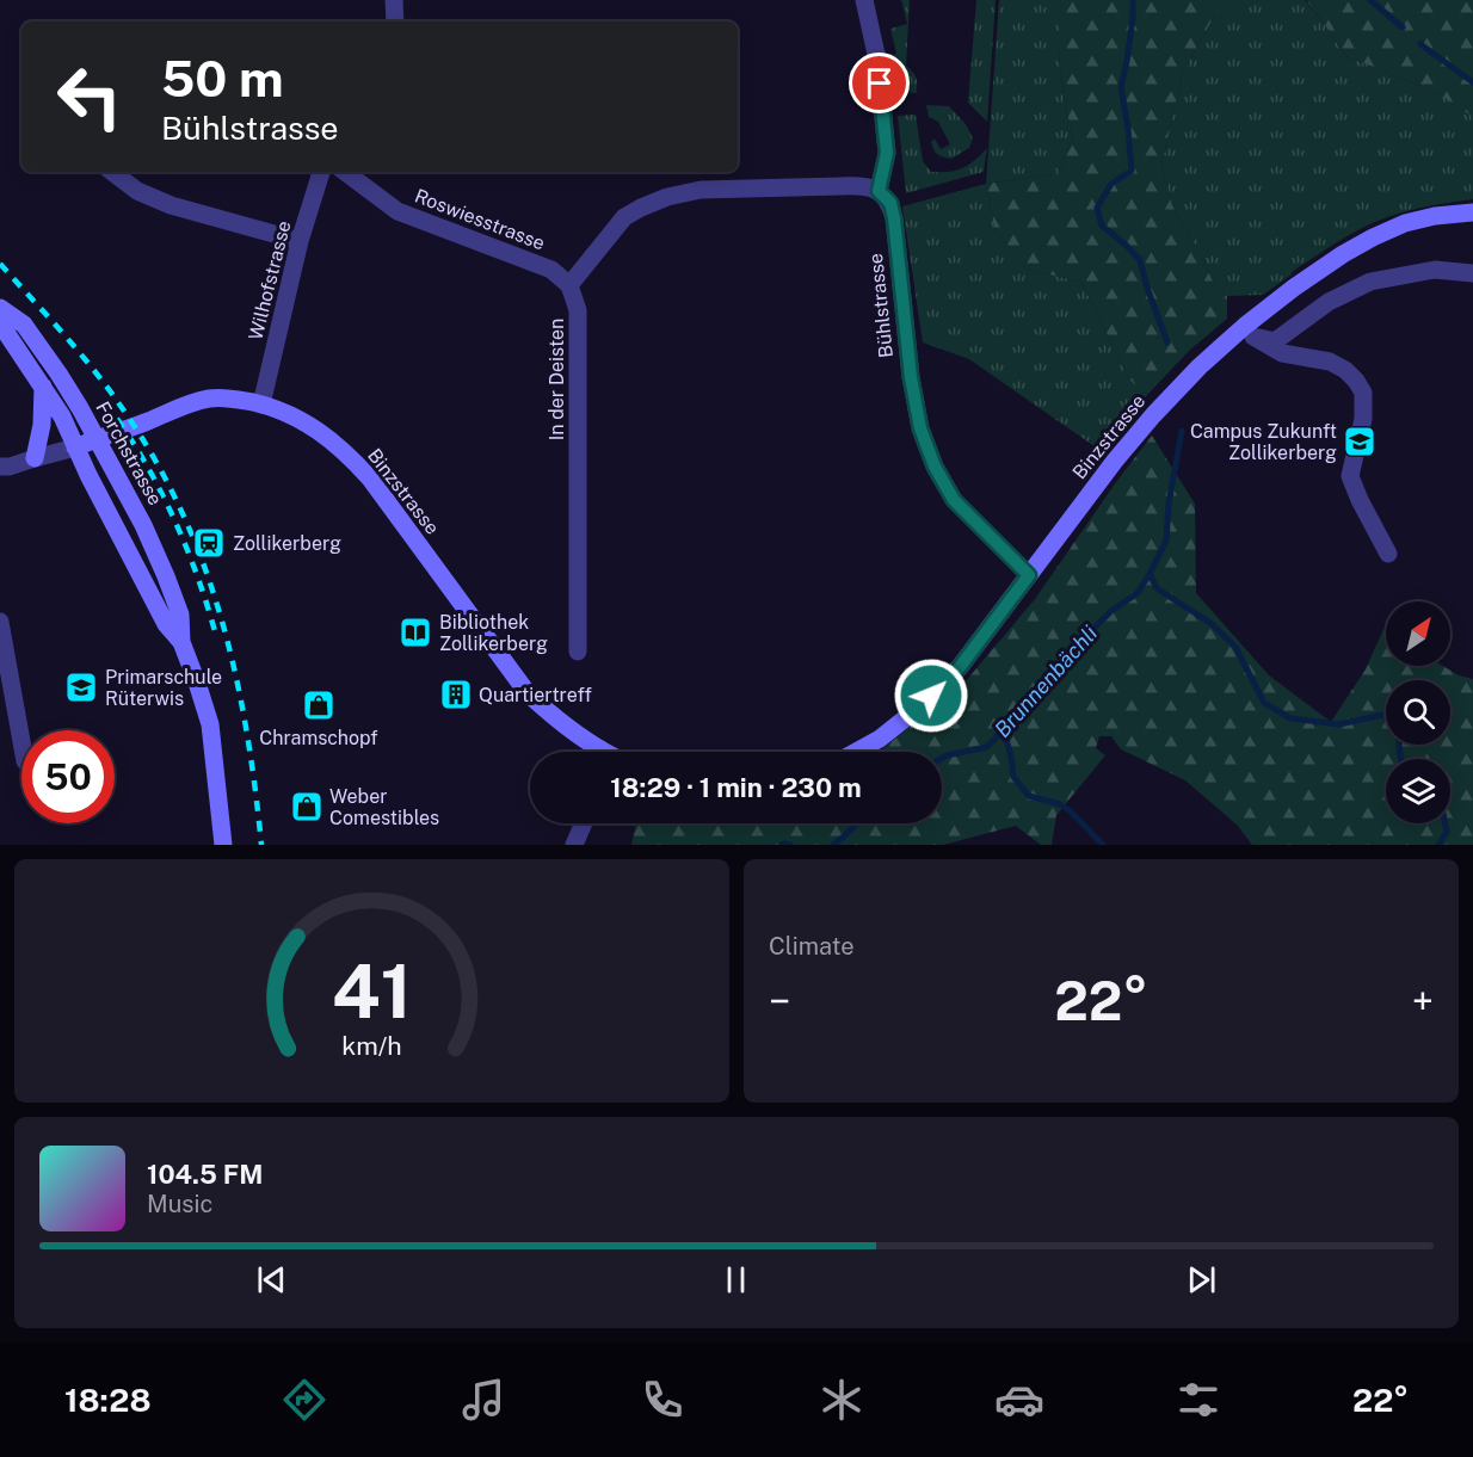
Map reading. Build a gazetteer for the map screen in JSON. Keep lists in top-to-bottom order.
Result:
{
  "streets": {
    "main road": ["Binzstrasse", "Forchstrasse"],
    "street": [
      "Roswiesstrasse",
      "Wilhofstrasse",
      "Bühlstrasse",
      "In der Deisten"
    ]
  },
  "crossings": [
    ["Roswiesstrasse", "In der Deisten"],
    ["Wilhofstrasse", "Binzstrasse"],
    ["Bühlstrasse", "Binzstrasse"],
    ["Binzstrasse", "Forchstrasse"]
  ],
  "water": ["Brunnenbächli"],
  "places": {
    "school or university": ["Campus Zukunft Zollikerberg", "Primarschule Rüterwis"],
    "station": ["Zollikerberg"],
    "library": ["Bibliothek Zollikerberg"],
    "building": ["Quartiertreff"],
    "shop": ["Chramschopf", "Weber Comestibles"]
  },
  "north": "top right",
  "page": {
    "turn": ["50 m", "Bühlstrasse"],
    "limit": "50",
    "trip": "18:29 · 1 min · 230 m",
    "tile": "Climate",
    "heat": ["−", "22°", "+"],
    "song": ["104.5 FM", "Music"],
    "tabs": ["18:28", "22°"],
    "gauge": ["41", "km/h"]
  }
}
